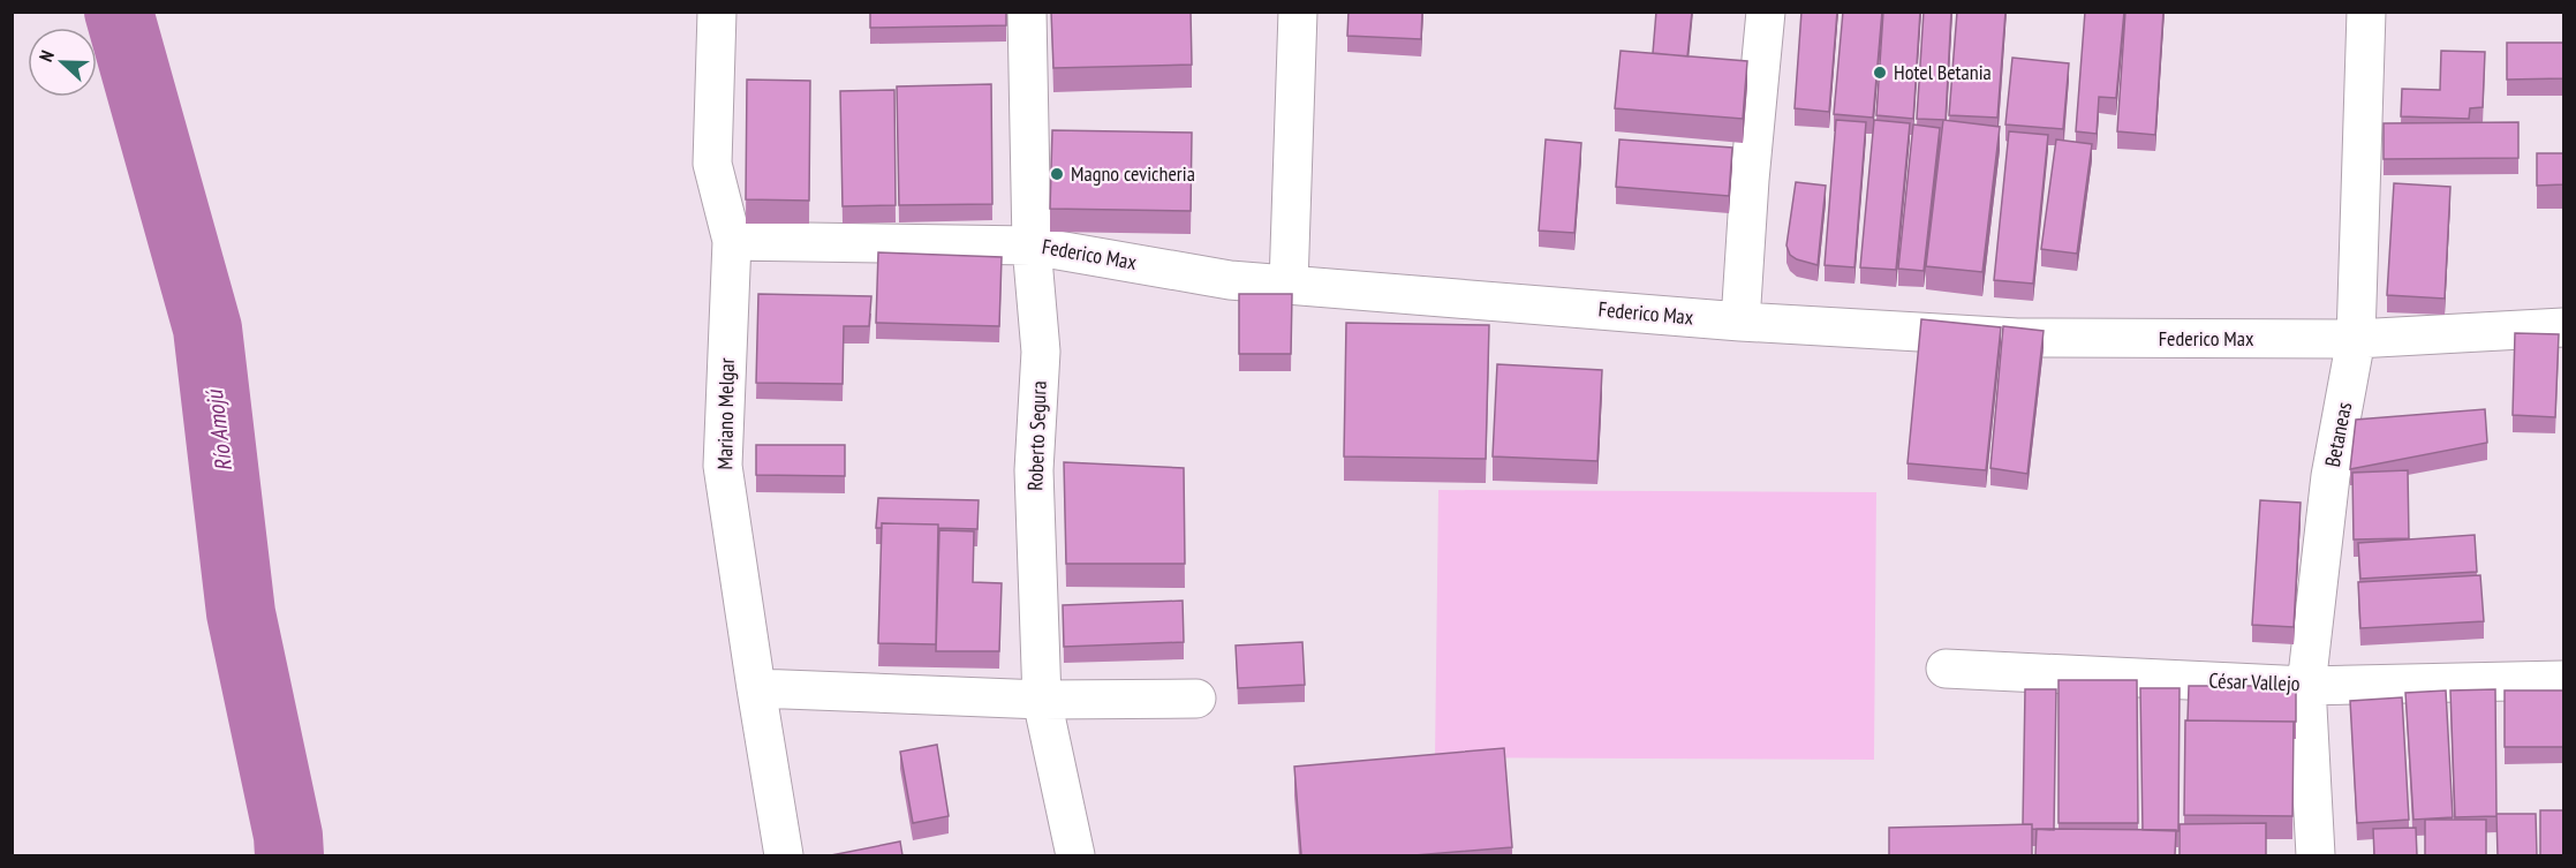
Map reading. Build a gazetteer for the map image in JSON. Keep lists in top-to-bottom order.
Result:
{
  "streets": {
    "street": [
      "Federico Max",
      "Mariano Melgar",
      "Betaneas",
      "Roberto Segura",
      "César Vallejo"
    ]
  },
  "crossings": [
    ["Federico Max", "Mariano Melgar"],
    ["Federico Max", "Betaneas"],
    ["Federico Max", "Roberto Segura"],
    ["Betaneas", "César Vallejo"]
  ],
  "water": ["Río Amojú"],
  "places": ["Hotel Betania", "Magno cevicheria"],
  "north": "left"
}
